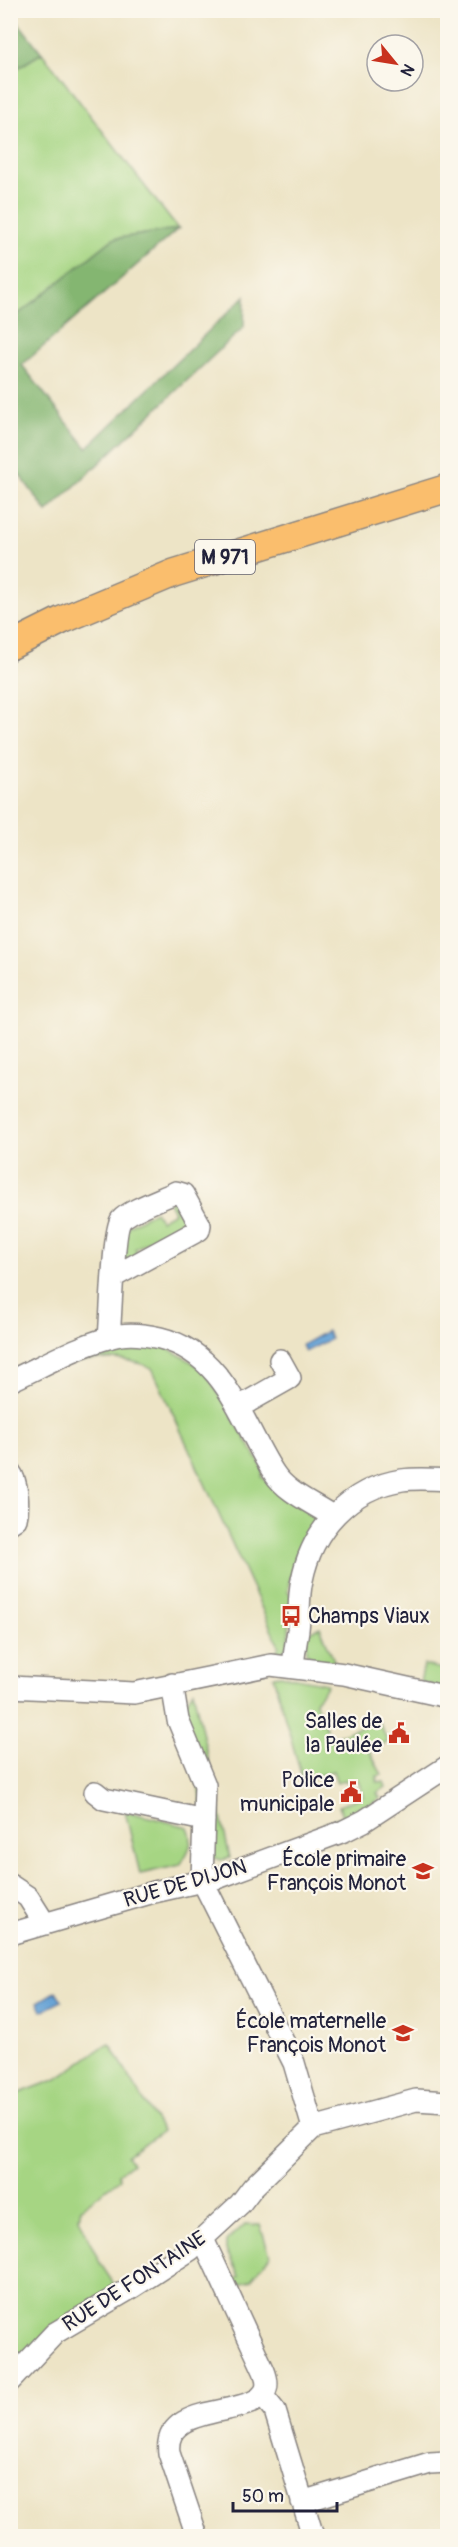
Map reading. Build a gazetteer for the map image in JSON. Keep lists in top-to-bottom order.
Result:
{
  "streets": {
    "main road": ["M 971"],
    "street": ["RUE DE DIJON", "RUE DE FONTAINE"]
  },
  "places": {
    "bus stop": ["Champs Viaux"],
    "public building": ["Salles de la Paulée", "Police municipale"],
    "school or university": ["École primaire François Monot", "École maternelle François Monot"]
  },
  "scale_bar": "50 m",
  "north": "bottom right"
}
